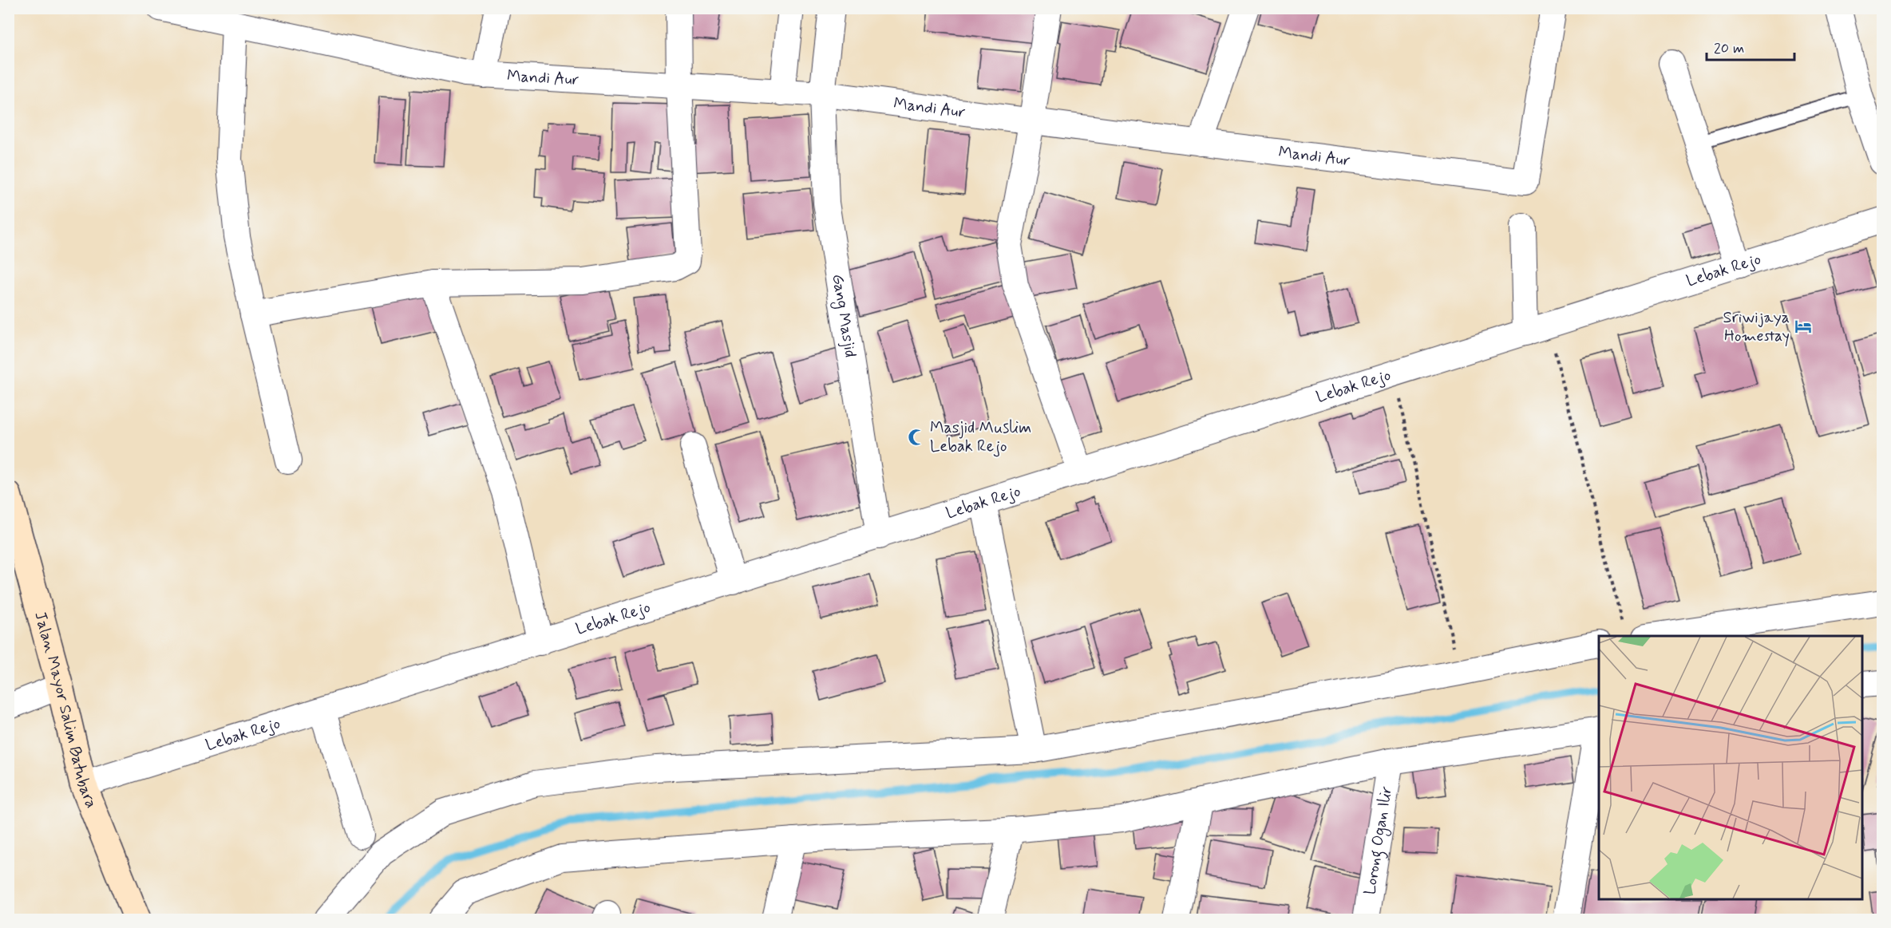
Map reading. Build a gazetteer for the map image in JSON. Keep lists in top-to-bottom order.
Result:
{
  "streets": {
    "street": [
      "Mandi Aur",
      "Lebak Rejo",
      "Gang Masjid",
      "Jalan Mayor Salim Batubara",
      "Lorong Ogan Ilir"
    ]
  },
  "crossings": [
    ["Mandi Aur", "Gang Masjid"],
    ["Lebak Rejo", "Gang Masjid"],
    ["Lebak Rejo", "Jalan Mayor Salim Batubara"]
  ],
  "places": {
    "hotel": ["Sriwijaya Homestay"],
    "mosque": ["Masjid Muslim Lebak Rejo"]
  },
  "scale_bar": "20 m"
}
